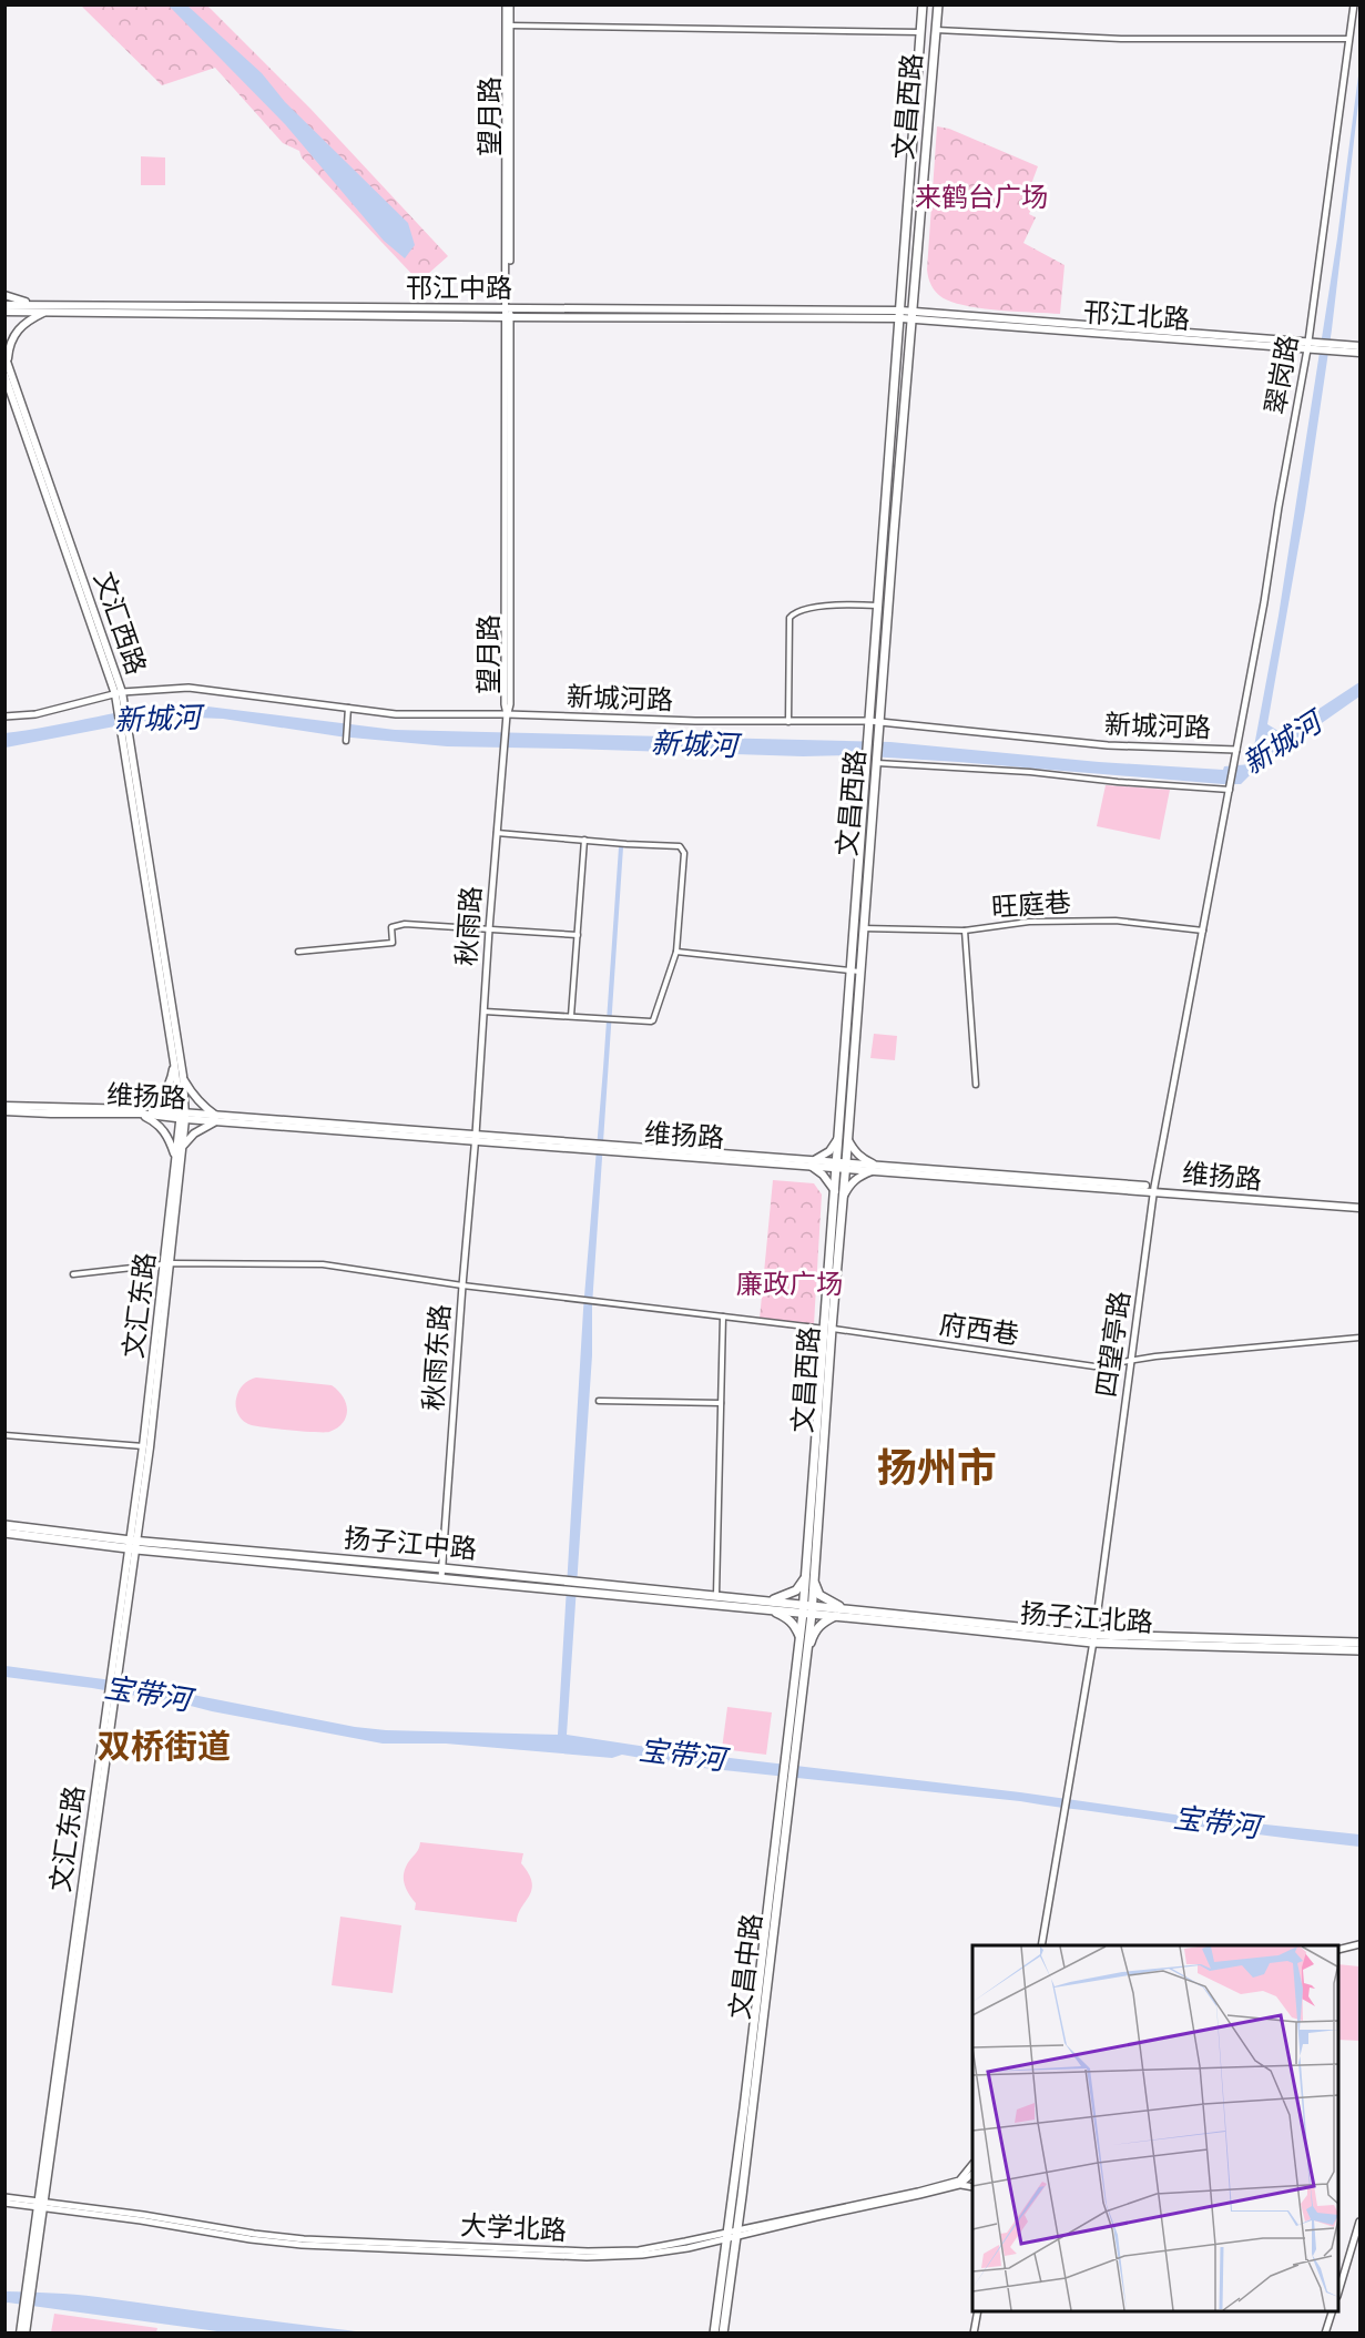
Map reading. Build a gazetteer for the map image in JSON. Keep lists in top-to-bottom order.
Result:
{
  "streets": {
    "main road": [
      "文昌西路",
      "邗江中路",
      "邗江北路",
      "文汇西路",
      "维扬路",
      "文汇东路",
      "扬子江中路",
      "扬子江北路",
      "文昌中路"
    ],
    "street": [
      "望月路",
      "翠岗路",
      "新城河路",
      "旺庭巷",
      "秋雨路",
      "府西巷",
      "四望亭路",
      "秋雨东路",
      "大学北路"
    ]
  },
  "crossings": [
    ["文昌西路", "邗江中路"],
    ["文昌西路", "邗江北路"],
    ["文昌西路", "新城河路"],
    ["文昌西路", "旺庭巷"],
    ["文昌西路", "维扬路"],
    ["文昌西路", "府西巷"],
    ["文昌西路", "扬子江中路"],
    ["文昌西路", "扬子江北路"],
    ["文昌西路", "文昌中路"],
    ["望月路", "邗江中路"],
    ["望月路", "新城河路"],
    ["望月路", "秋雨路"],
    ["邗江中路", "邗江北路"],
    ["邗江北路", "翠岗路"],
    ["翠岗路", "新城河路"],
    ["翠岗路", "四望亭路"],
    ["文汇西路", "新城河路"],
    ["文汇西路", "维扬路"],
    ["文汇西路", "文汇东路"],
    ["新城河路", "秋雨路"],
    ["新城河路", "四望亭路"],
    ["旺庭巷", "四望亭路"],
    ["秋雨路", "维扬路"],
    ["秋雨路", "秋雨东路"],
    ["维扬路", "文汇东路"],
    ["维扬路", "四望亭路"],
    ["维扬路", "秋雨东路"],
    ["文汇东路", "府西巷"],
    ["文汇东路", "扬子江中路"],
    ["文汇东路", "大学北路"],
    ["府西巷", "四望亭路"],
    ["府西巷", "秋雨东路"],
    ["四望亭路", "扬子江北路"],
    ["秋雨东路", "扬子江中路"],
    ["扬子江中路", "扬子江北路"],
    ["扬子江中路", "文昌中路"],
    ["扬子江北路", "文昌中路"],
    ["文昌中路", "大学北路"]
  ],
  "districts": ["扬州市", "双桥街道"],
  "water": ["新城河", "宝带河"],
  "parks": ["来鹤台广场", "廉政广场"]
}
